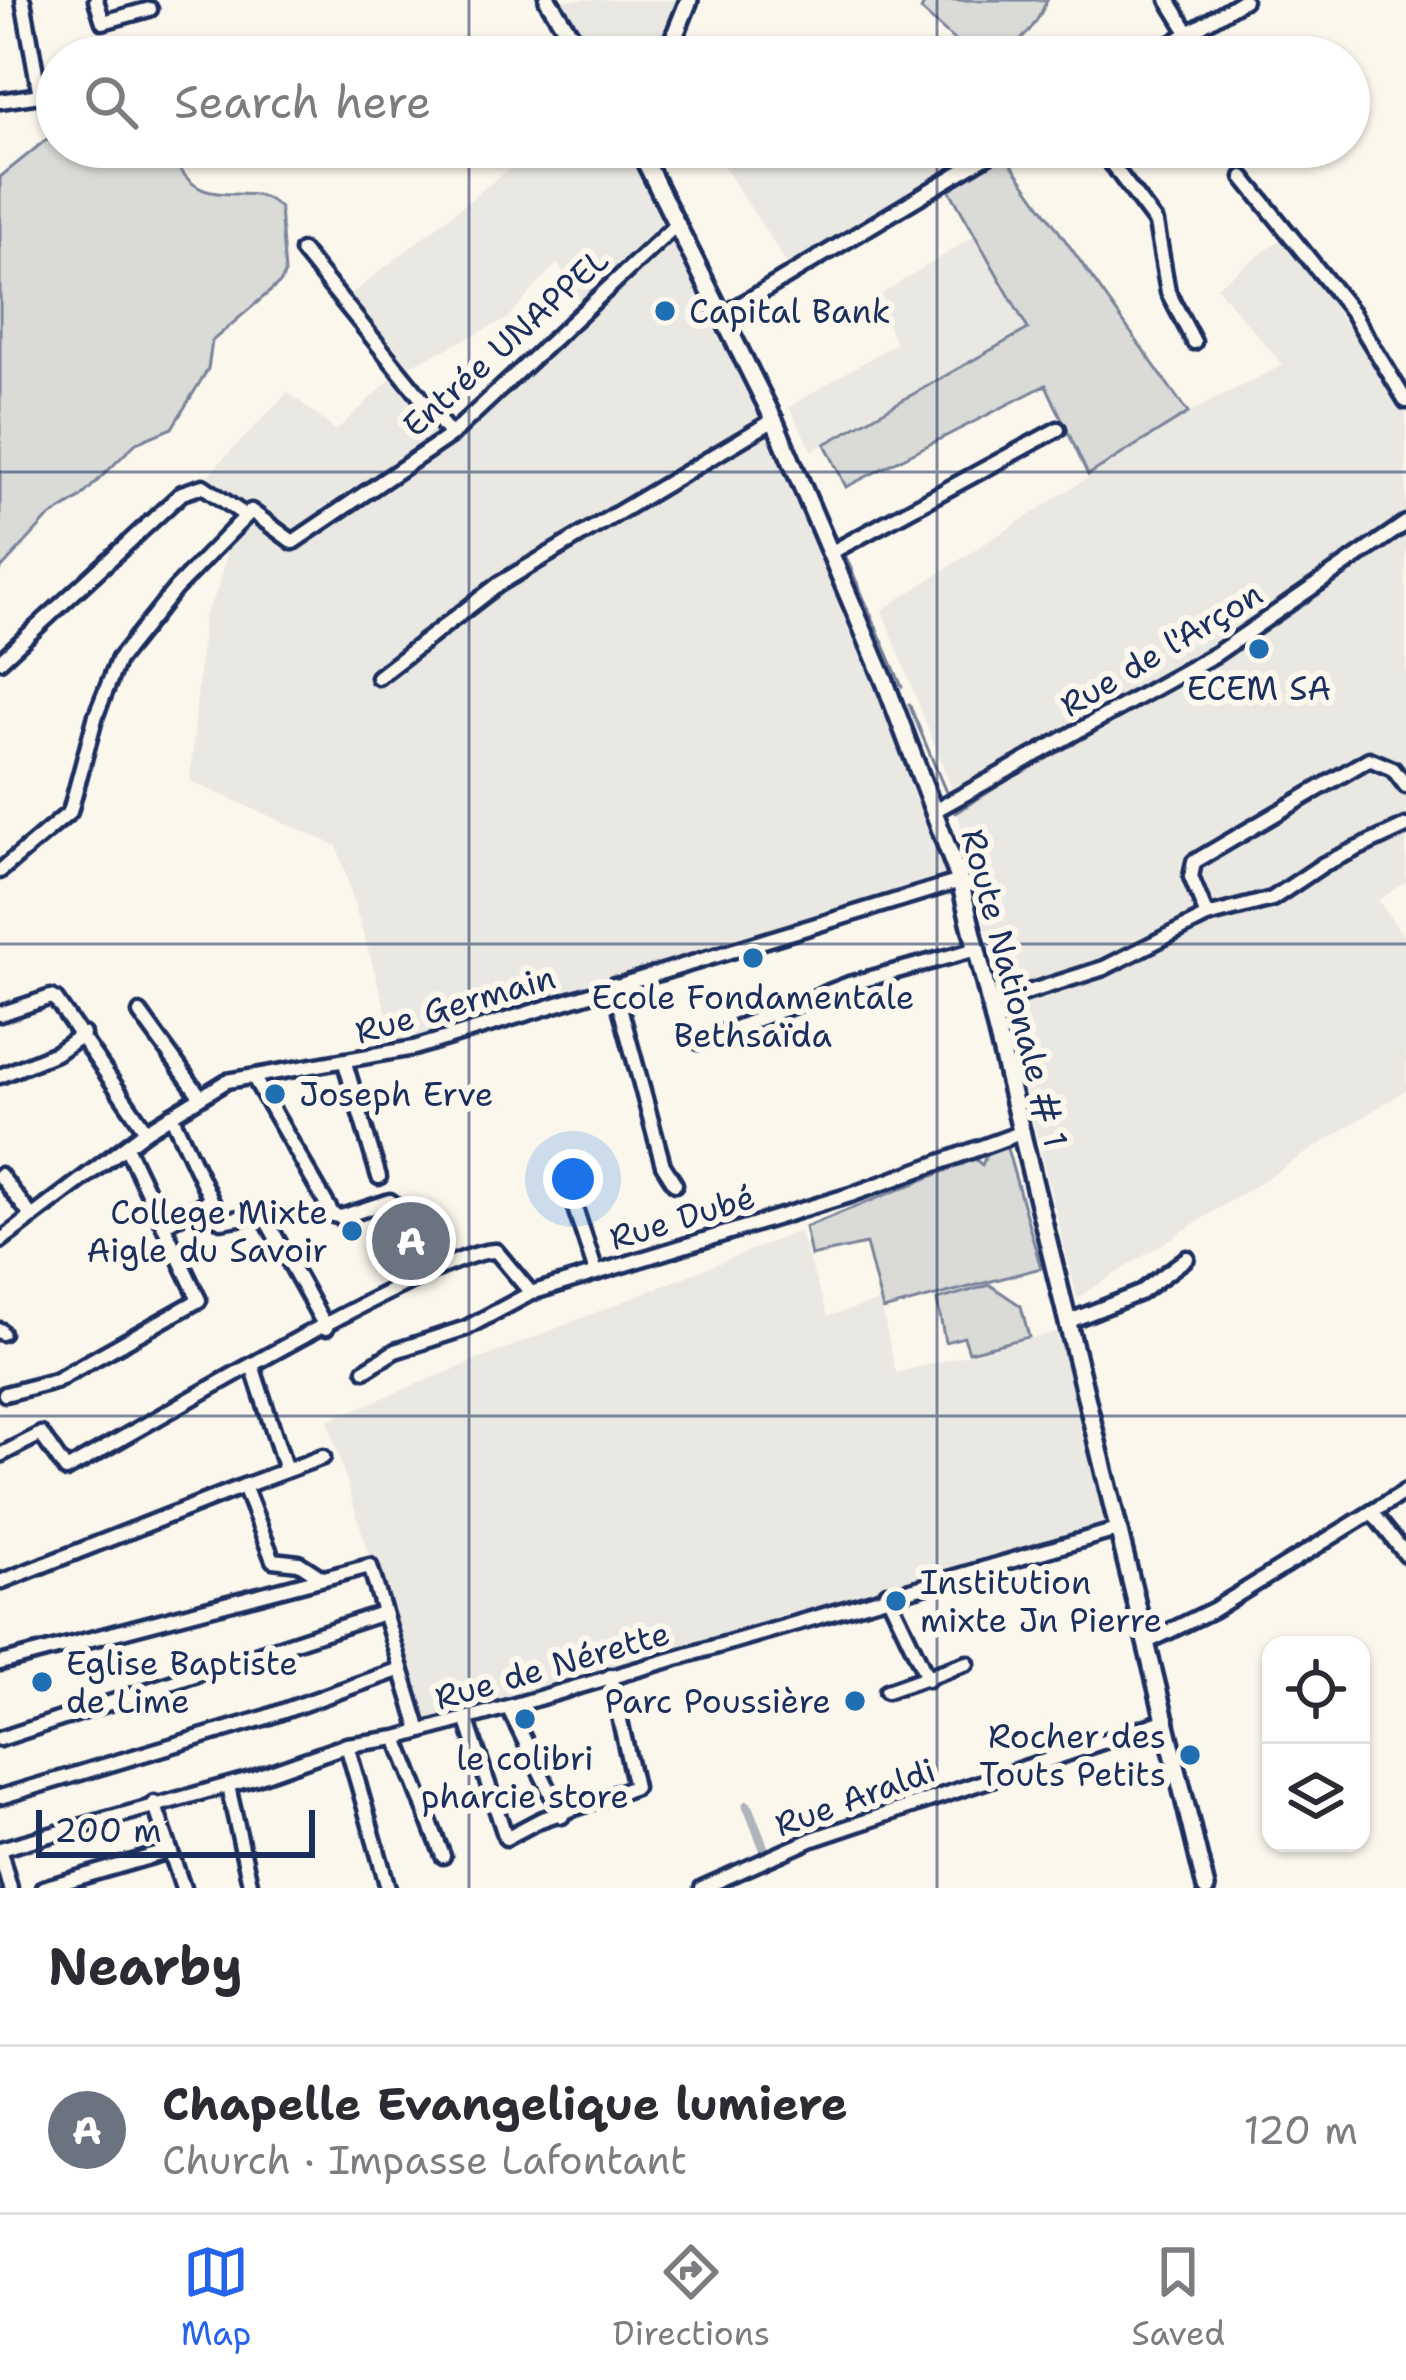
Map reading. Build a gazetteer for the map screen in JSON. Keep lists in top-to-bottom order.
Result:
{
  "streets": {
    "main road": ["Route Nationale # 1"],
    "street": [
      "Entrée UNAPPEL",
      "Rue de l'Arçon",
      "Rue Germain",
      "Rue Dubé",
      "Rue de Nérette",
      "Rue Araldi"
    ]
  },
  "crossings": [
    ["Entrée UNAPPEL", "Route Nationale # 1"],
    ["Rue de l'Arçon", "Route Nationale # 1"],
    ["Route Nationale # 1", "Rue Germain"],
    ["Route Nationale # 1", "Rue Dubé"],
    ["Route Nationale # 1", "Rue de Nérette"],
    ["Route Nationale # 1", "Rue Araldi"]
  ],
  "places": [
    "Capital Bank",
    "ECEM SA",
    "Ecole Fondamentale Bethsaïda",
    "Joseph Erve",
    "College Mixte Aigle du Savoir",
    "Institution mixte Jn Pierre",
    "Eglise Baptiste de Lime",
    "Parc Poussière",
    "le colibri pharcie store",
    "Rocher des Touts Petits"
  ],
  "scale_bar": "200 m",
  "page": {
    "search": "Search here",
    "pins": "A",
    "scale": "200 m",
    "heading": "Nearby",
    "list": [
      {
        "mark": "A",
        "name": "Chapelle Evangelique lumiere",
        "note": "Church · Impasse Lafontant",
        "value": "120 m"
      }
    ],
    "nav": ["Map", "Directions", "Saved"]
  }
}
